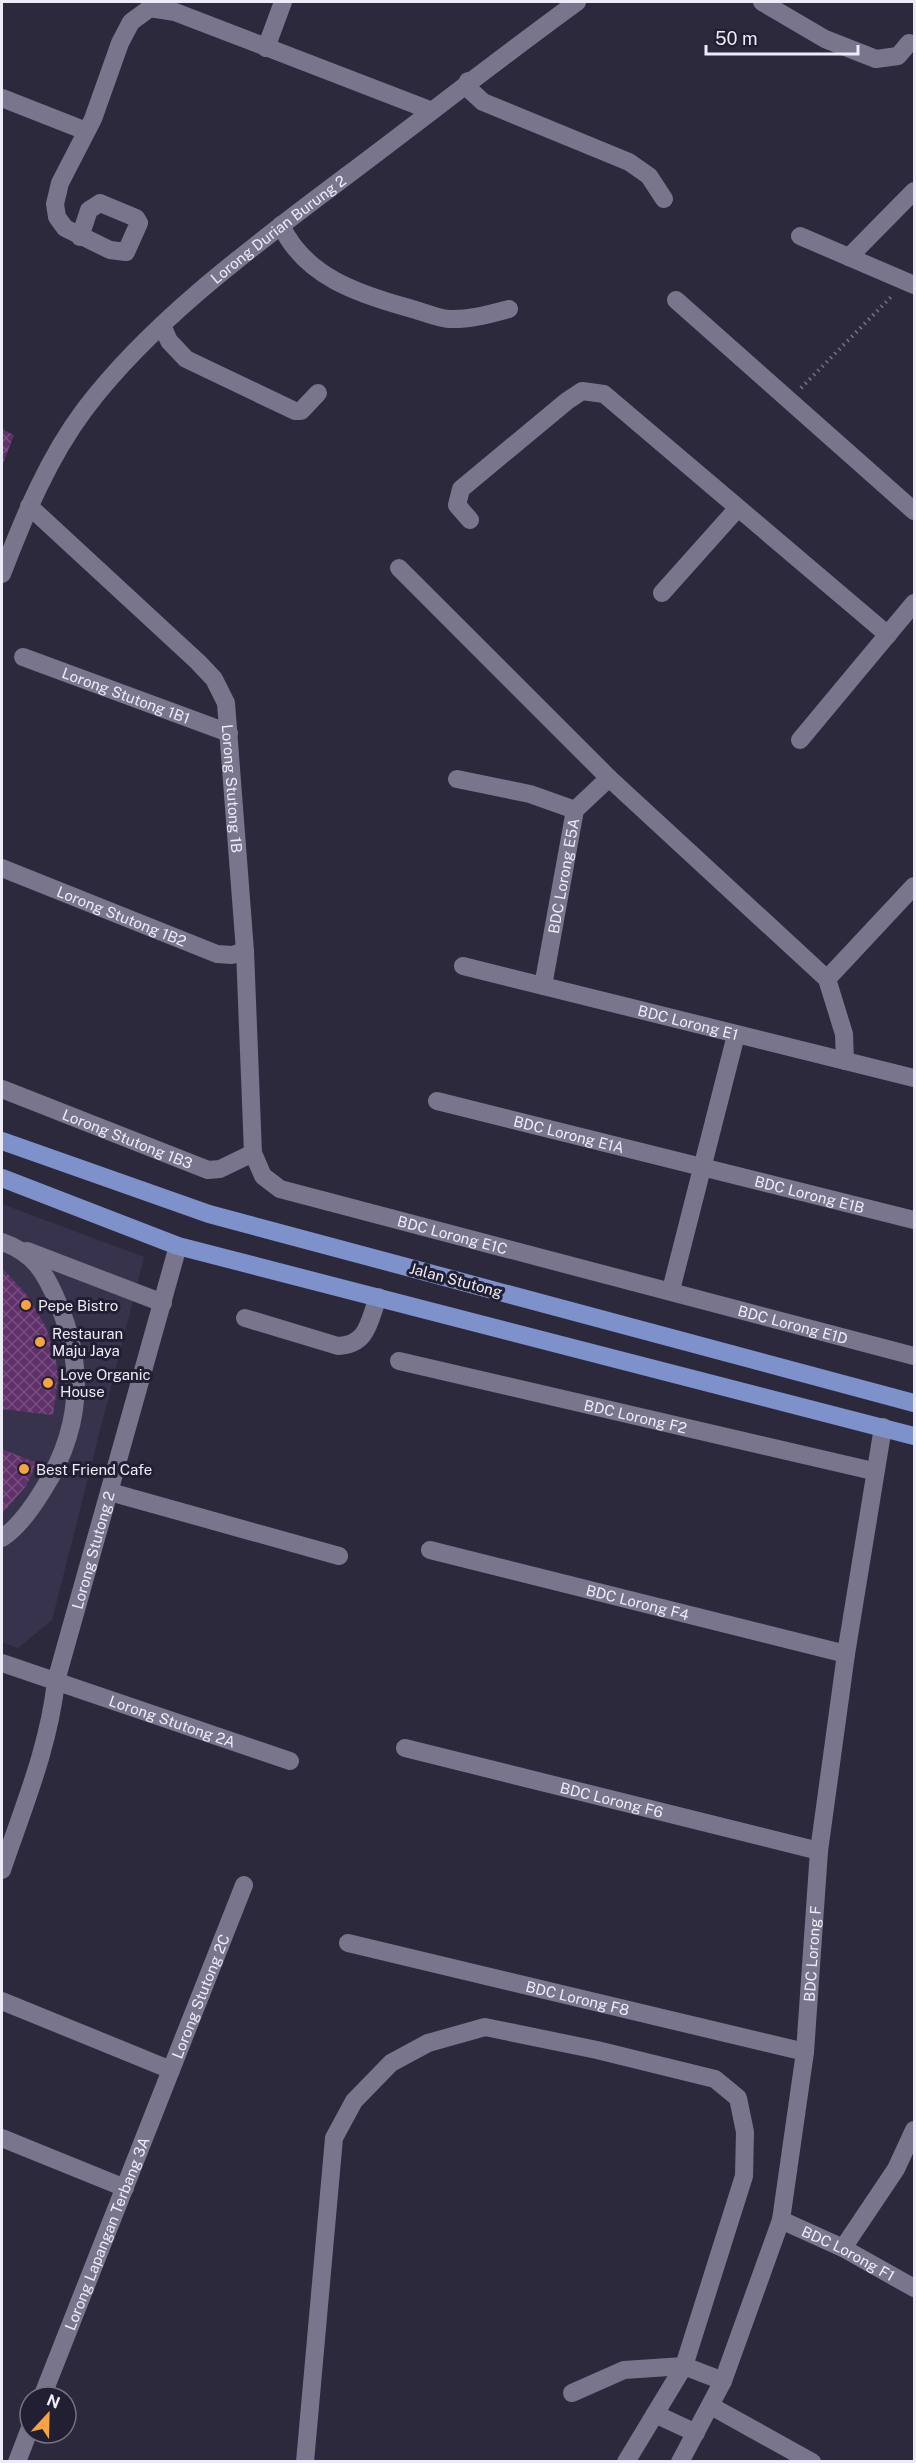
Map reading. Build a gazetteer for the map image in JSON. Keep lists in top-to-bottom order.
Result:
{
  "streets": {
    "main road": ["Jalan Stutong"],
    "street": [
      "Lorong Durian Burung 2",
      "Lorong Stutong 1B1",
      "Lorong Stutong 1B",
      "BDC Lorong E5A",
      "Lorong Stutong 1B2",
      "BDC Lorong E1",
      "BDC Lorong E1A",
      "Lorong Stutong 1B3",
      "BDC Lorong E1B",
      "BDC Lorong E1C",
      "BDC Lorong E1D",
      "BDC Lorong F2",
      "Lorong Stutong 2",
      "BDC Lorong F4",
      "Lorong Stutong 2A",
      "BDC Lorong F6",
      "BDC Lorong F",
      "Lorong Stutong 2C",
      "BDC Lorong F8",
      "Lorong Lapangan Terbang 3A",
      "BDC Lorong F1"
    ]
  },
  "crossings": [
    ["Lorong Durian Burung 2", "Lorong Stutong 1B"],
    ["Lorong Stutong 1B1", "Lorong Stutong 1B"],
    ["Lorong Stutong 1B", "Lorong Stutong 1B2"],
    ["Lorong Stutong 1B", "Lorong Stutong 1B3"],
    ["Lorong Stutong 1B", "BDC Lorong E1C"],
    ["BDC Lorong E5A", "BDC Lorong E1"],
    ["BDC Lorong E1A", "BDC Lorong E1B"],
    ["Lorong Stutong 1B3", "BDC Lorong E1C"],
    ["BDC Lorong E1C", "BDC Lorong E1D"],
    ["BDC Lorong F2", "BDC Lorong F"],
    ["Lorong Stutong 2", "Lorong Stutong 2A"],
    ["BDC Lorong F4", "BDC Lorong F"],
    ["BDC Lorong F6", "BDC Lorong F"],
    ["BDC Lorong F", "BDC Lorong F8"],
    ["BDC Lorong F", "BDC Lorong F1"],
    ["Lorong Stutong 2C", "Lorong Lapangan Terbang 3A"]
  ],
  "places": [
    "Pepe Bistro",
    "Restauran Maju Jaya",
    "Love Organic House",
    "Best Friend Cafe"
  ],
  "scale_bar": "50 m",
  "north": "top"
}
